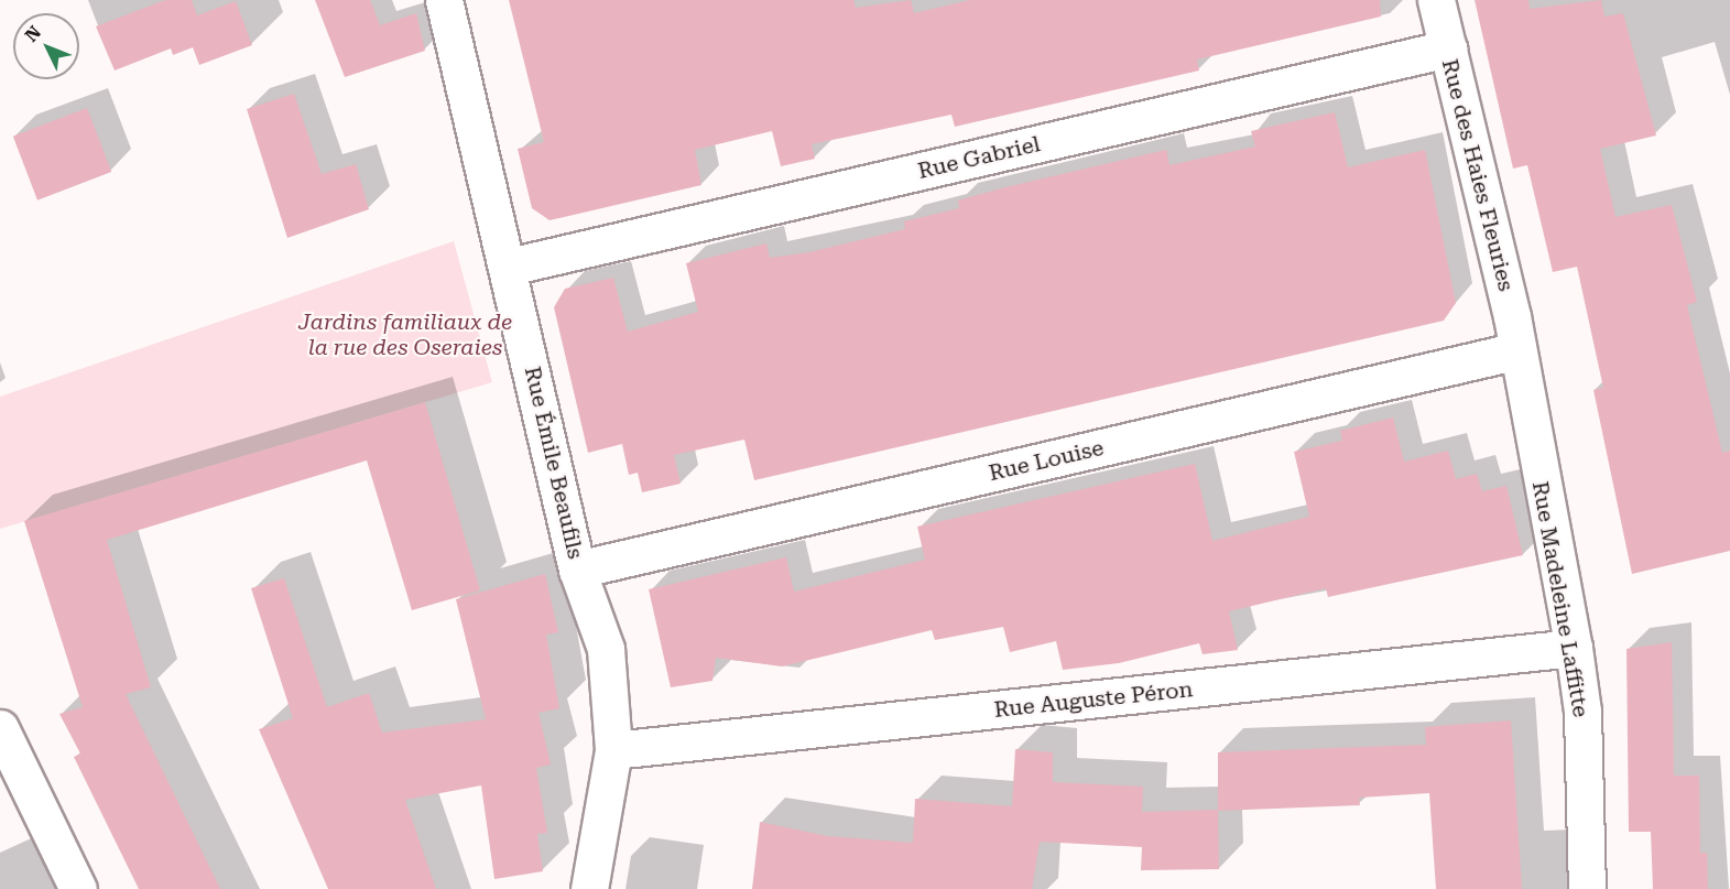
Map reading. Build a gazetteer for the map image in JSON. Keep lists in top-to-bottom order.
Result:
{
  "streets": {
    "street": [
      "Rue Gabriel",
      "Rue des Haies Fleuries",
      "Rue Louise",
      "Rue Émile Beaufils",
      "Rue Madeleine Laffitte",
      "Rue Auguste Péron"
    ]
  },
  "crossings": [
    ["Rue Gabriel", "Rue des Haies Fleuries"],
    ["Rue Gabriel", "Rue Émile Beaufils"],
    ["Rue des Haies Fleuries", "Rue Louise"],
    ["Rue des Haies Fleuries", "Rue Madeleine Laffitte"],
    ["Rue Louise", "Rue Émile Beaufils"],
    ["Rue Louise", "Rue Madeleine Laffitte"],
    ["Rue Émile Beaufils", "Rue Auguste Péron"],
    ["Rue Madeleine Laffitte", "Rue Auguste Péron"]
  ],
  "parks": ["Jardins familiaux de la rue des Oseraies"],
  "north": "top left"
}
